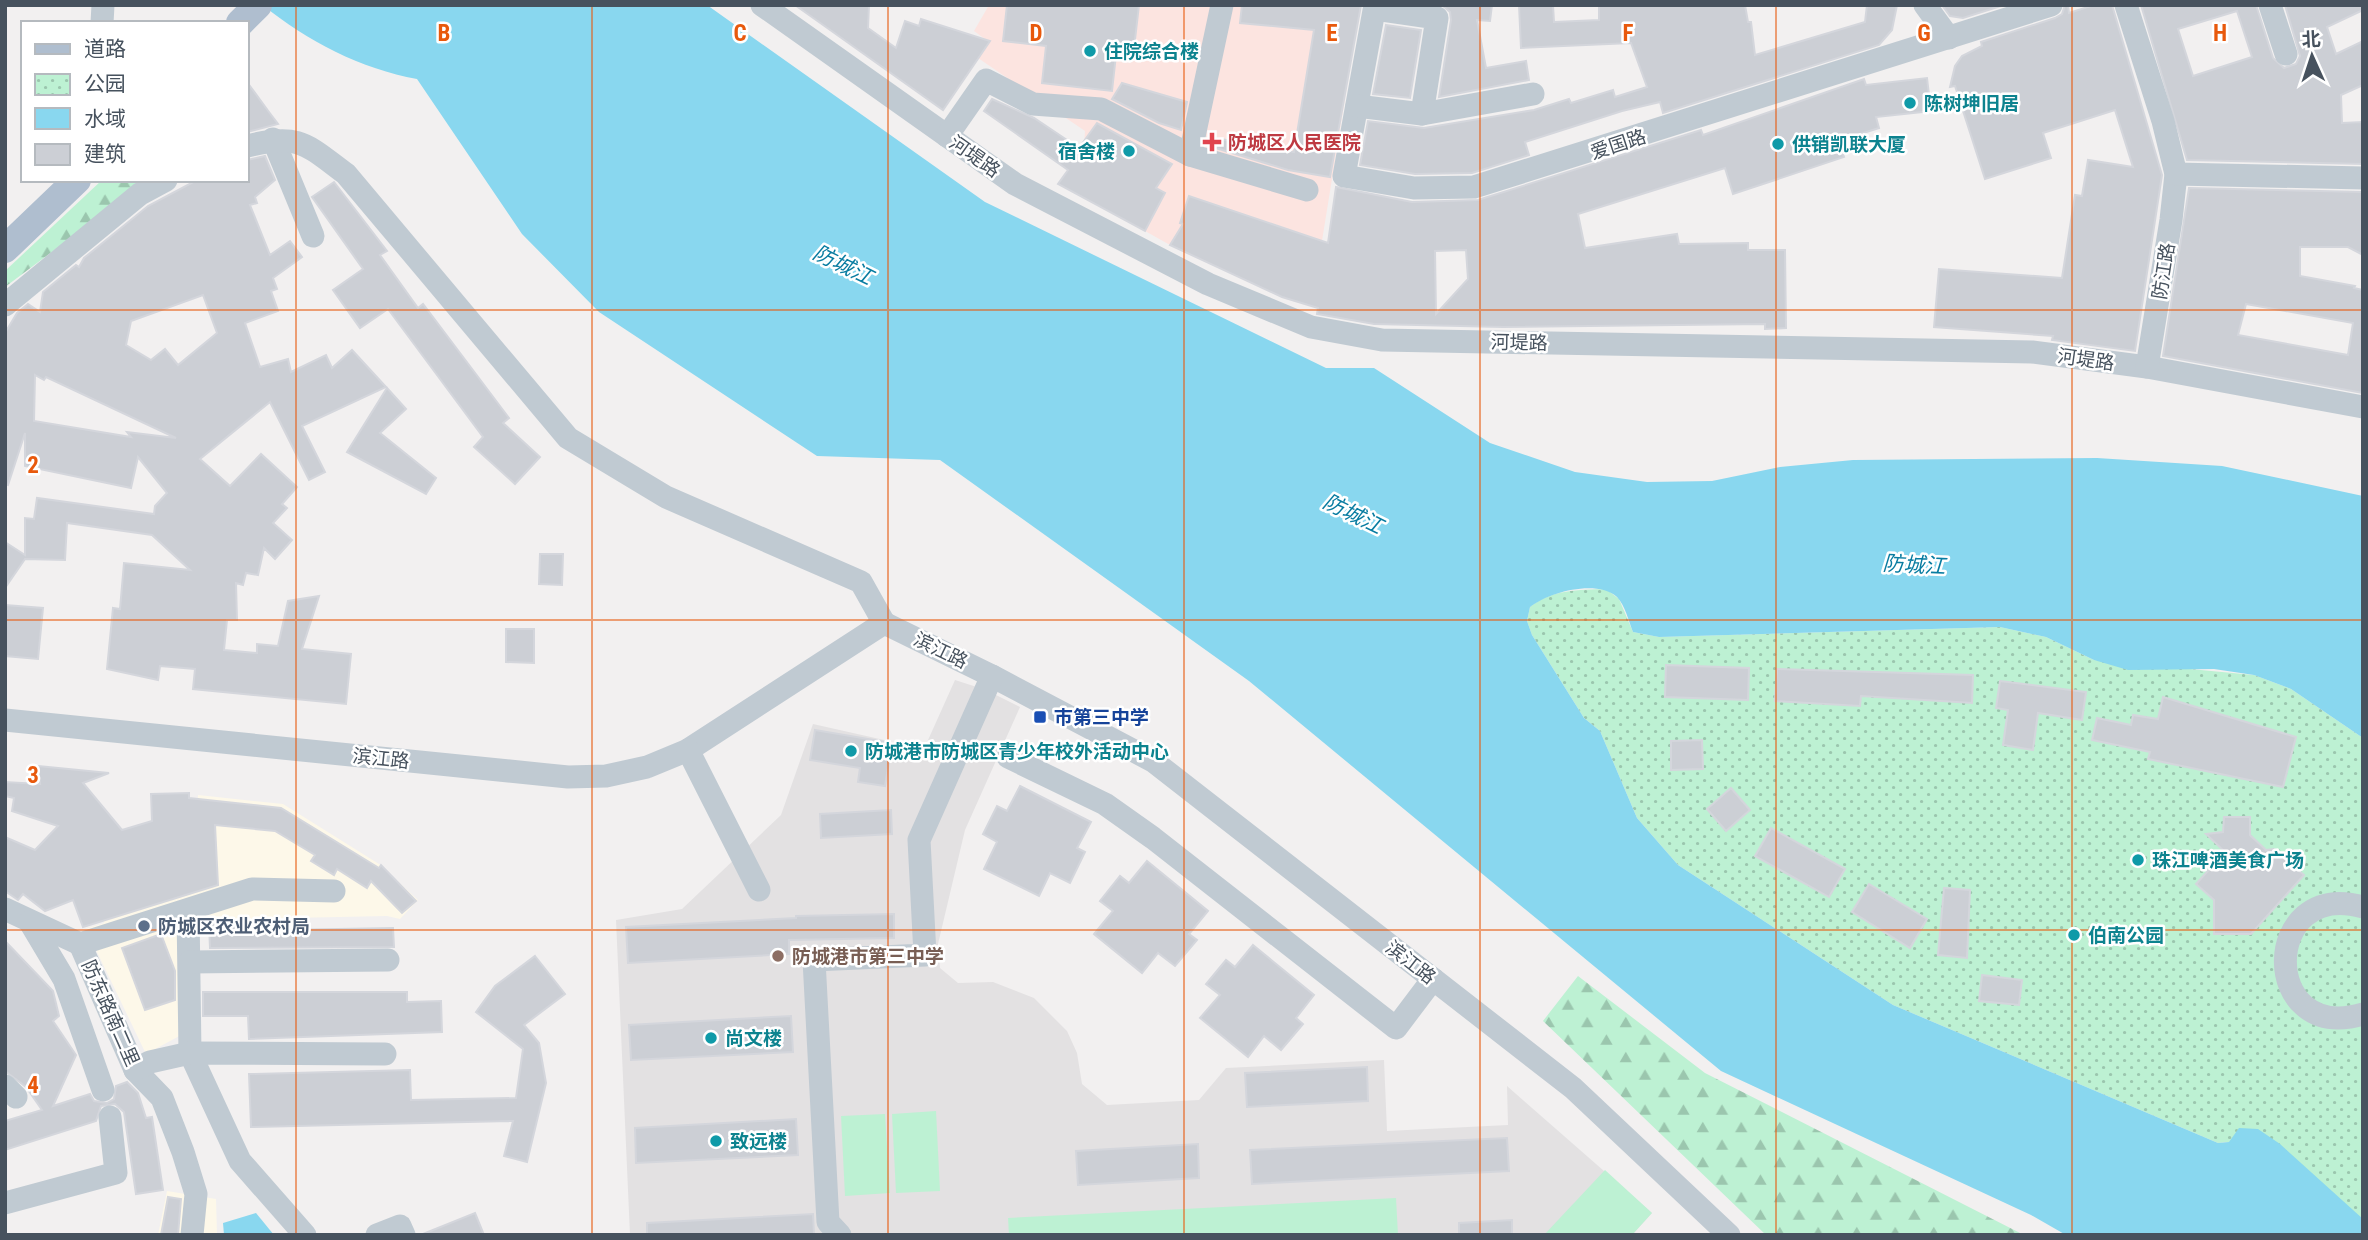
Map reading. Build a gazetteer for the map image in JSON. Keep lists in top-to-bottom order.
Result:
{
  "streets": {
    "street": [
      "爱国路",
      "河堤路",
      "防江路",
      "滨江路",
      "防东路南二里"
    ]
  },
  "crossings": [
    ["河堤路", "防江路"]
  ],
  "water": ["防城江"],
  "places": {
    "other": [
      "住院综合楼",
      "陈树坤旧居",
      "供销凯联大厦",
      "宿舍楼",
      "防城港市防城区青少年校外活动中心",
      "珠江啤酒美食广场",
      "防城区农业农村局",
      "伯南公园",
      "防城港市第三中学",
      "尚文楼",
      "致远楼"
    ],
    "health": ["防城区人民医院"],
    "transit": ["巿第三中学"]
  },
  "legend": [
    "道路",
    "公园",
    "水域",
    "建筑"
  ],
  "north": "top",
  "grid": {
    "columns": [
      "B",
      "C",
      "D",
      "E",
      "F",
      "G",
      "H"
    ],
    "rows": ["2", "3", "4"]
  }
}
